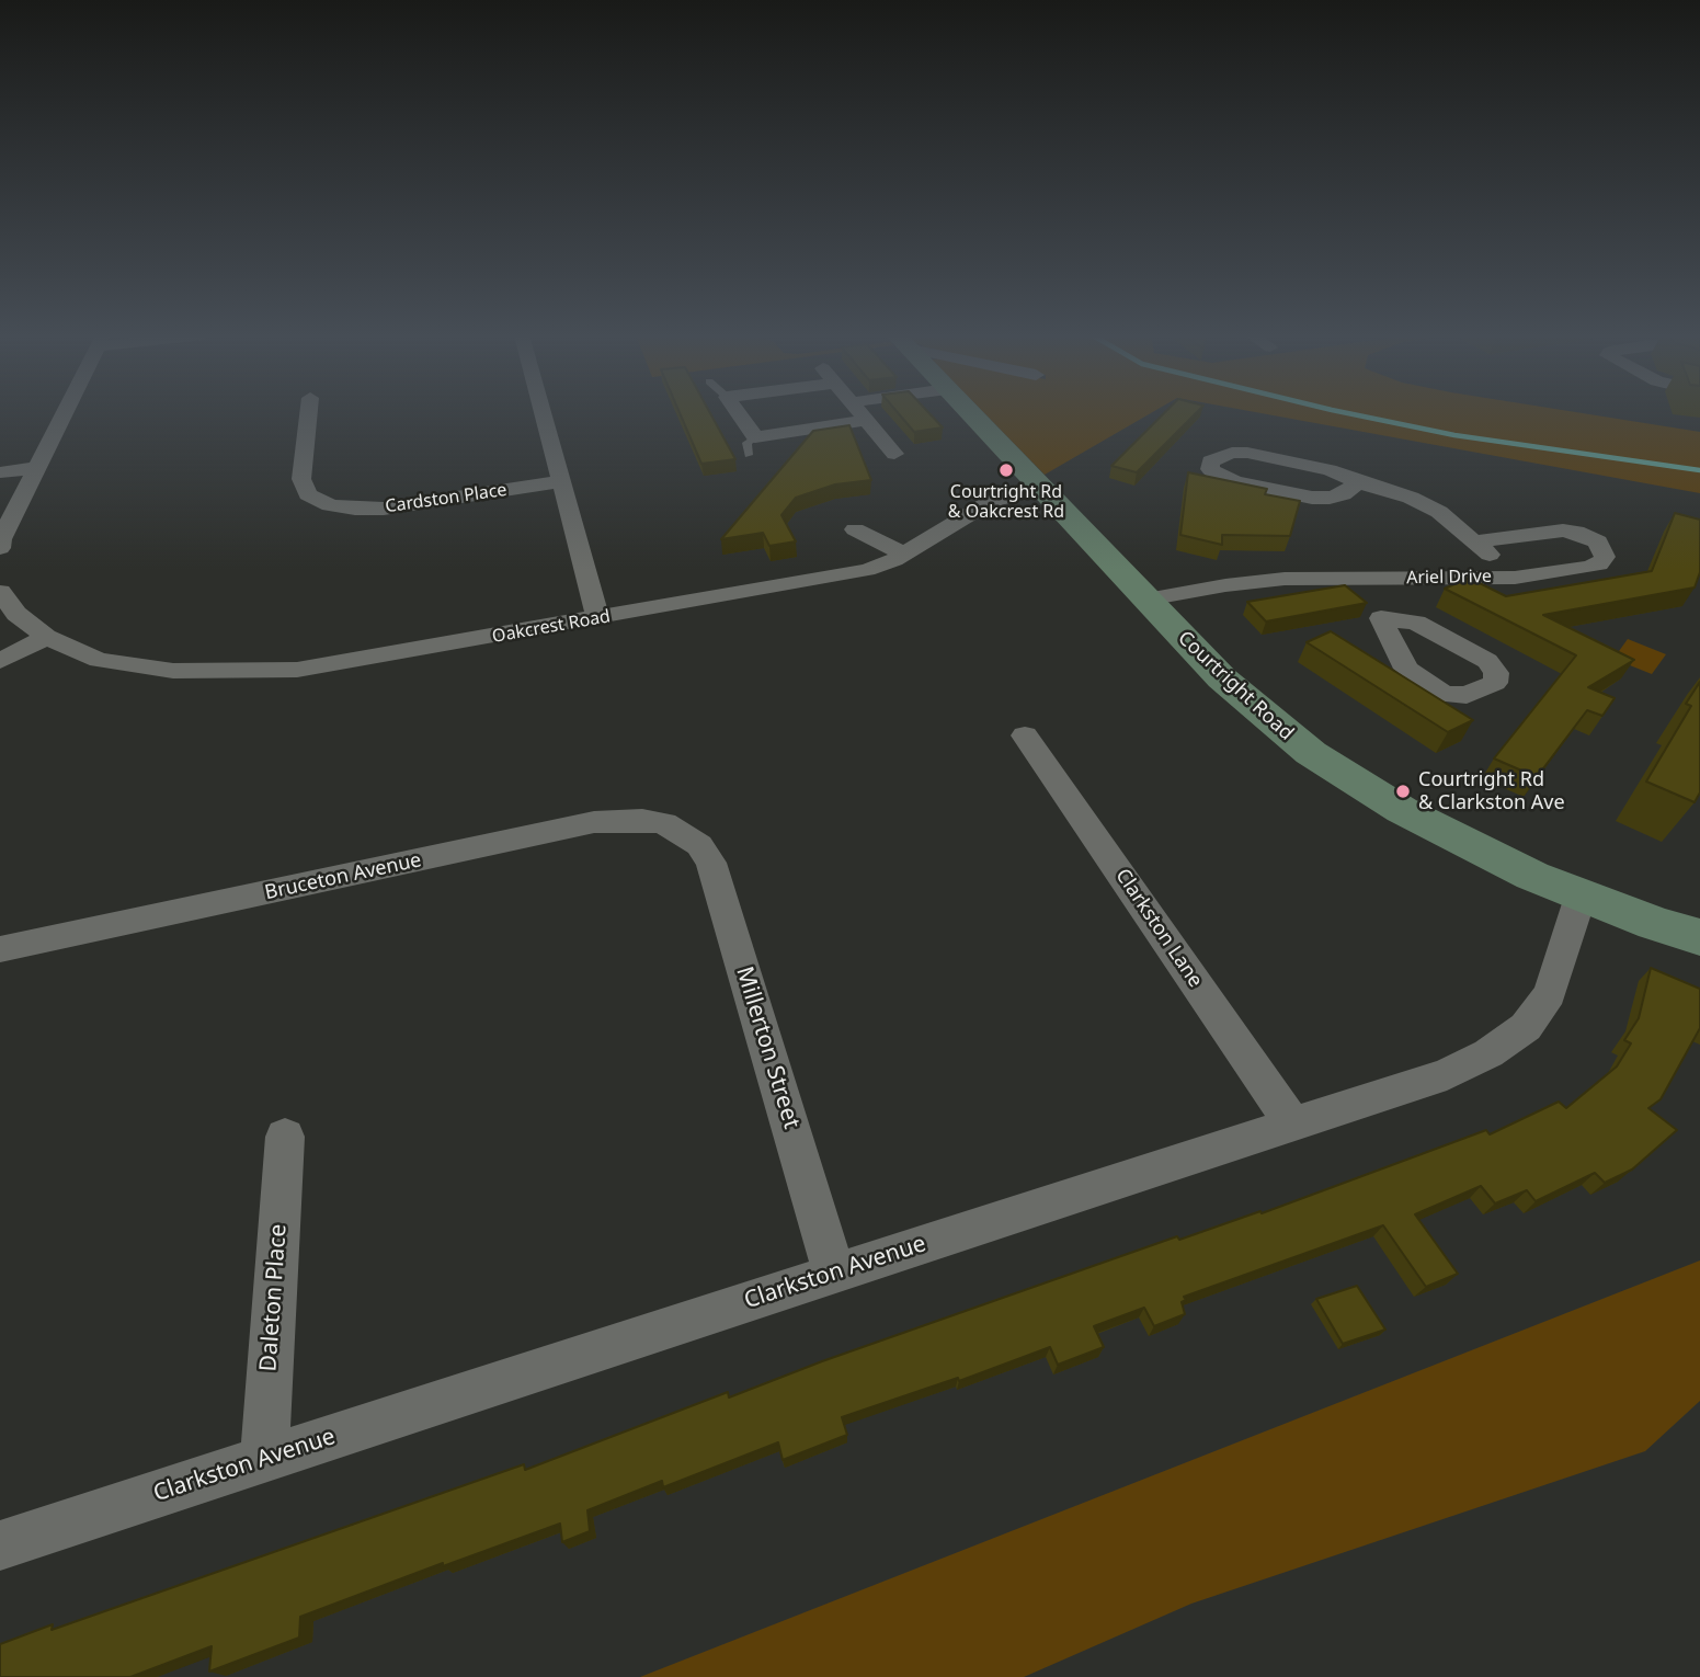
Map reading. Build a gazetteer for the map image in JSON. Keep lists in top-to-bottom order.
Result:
{
  "streets": {
    "street": [
      "Cardston Place",
      "Ariel Drive",
      "Oakcrest Road",
      "Courtright Road",
      "Bruceton Avenue",
      "Clarkston Lane",
      "Millerton Street",
      "Clarkston Avenue",
      "Daleton Place"
    ]
  },
  "crossings": [
    ["Ariel Drive", "Courtright Road"],
    ["Oakcrest Road", "Courtright Road"],
    ["Courtright Road", "Clarkston Avenue"],
    ["Bruceton Avenue", "Millerton Street"],
    ["Clarkston Lane", "Clarkston Avenue"],
    ["Millerton Street", "Clarkston Avenue"],
    ["Clarkston Avenue", "Daleton Place"]
  ],
  "places": ["Courtright Rd & Oakcrest Rd", "Courtright Rd & Clarkston Ave"]
}
